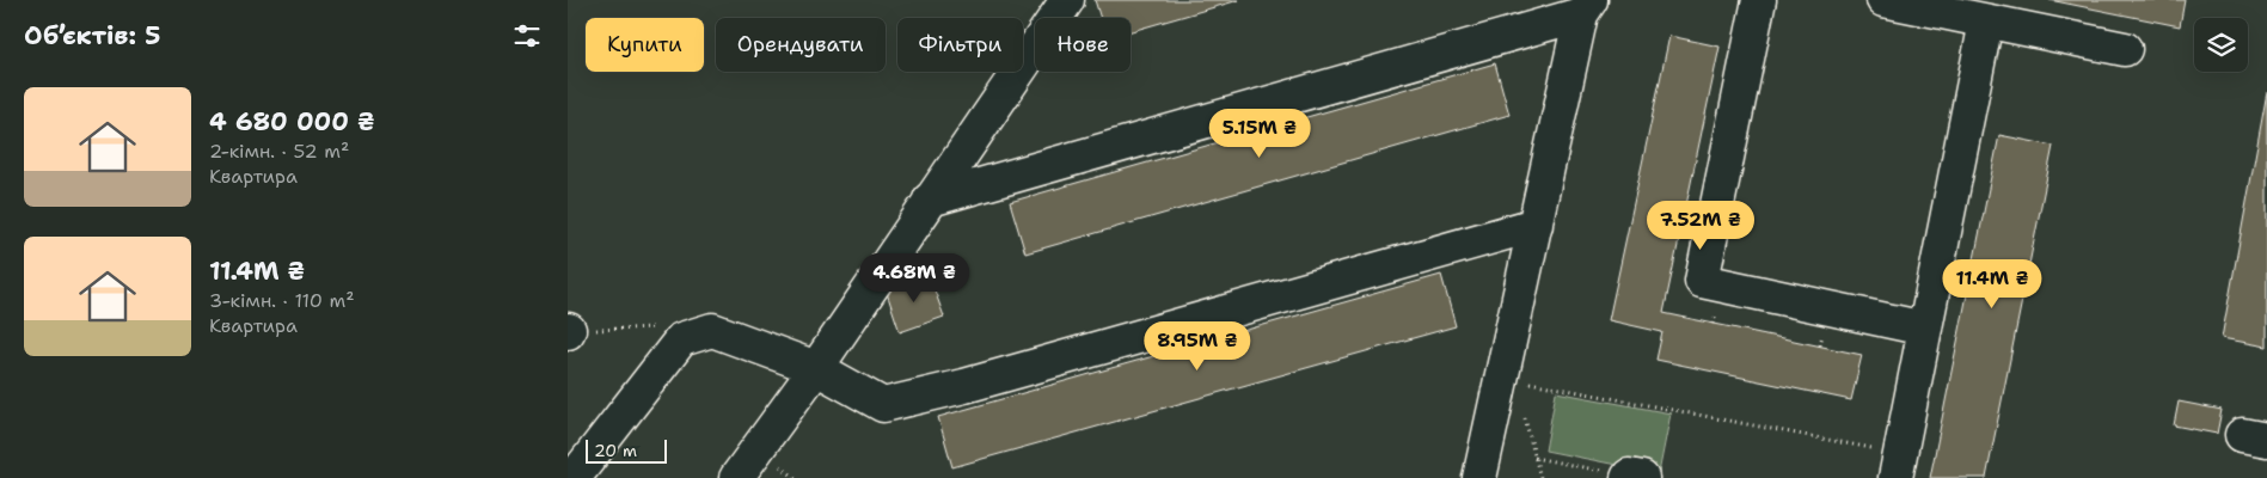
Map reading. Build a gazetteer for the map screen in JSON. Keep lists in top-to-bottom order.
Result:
{
  "scale_bar": "20 m",
  "page": {
    "heading": "Об’єктів: 5",
    "chip": [
      "Купити",
      "Орендувати",
      "Фільтри",
      "Нове"
    ],
    "list": [
      {
        "name": "4 680 000 ₴",
        "note": "2-кімн. · 52 m² · Квартира"
      },
      {
        "name": "11.4M ₴",
        "note": "3-кімн. · 110 m² · Квартира"
      }
    ],
    "price": [
      "5.15M ₴",
      "7.52M ₴",
      "4.68M ₴",
      "11.4M ₴",
      "8.95M ₴"
    ],
    "scale": "20 m"
  }
}
